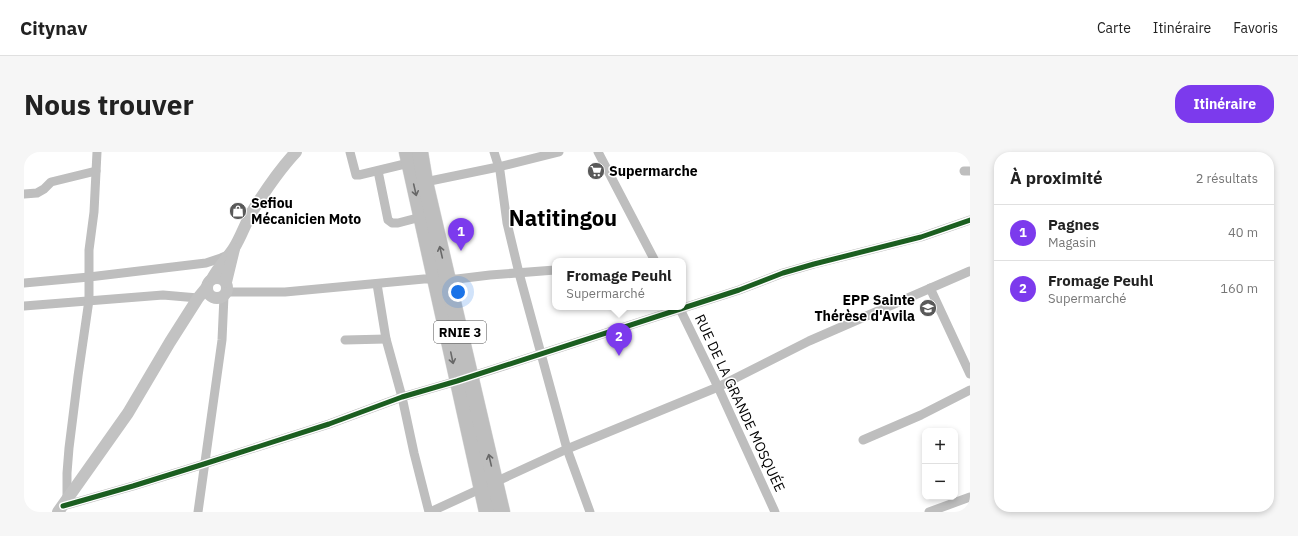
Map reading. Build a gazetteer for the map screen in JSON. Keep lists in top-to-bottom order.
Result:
{
  "streets": {
    "highway": ["RNIE 3"],
    "street": ["RUE DE LA GRANDE MOSQUÉE"]
  },
  "districts": ["Natitingou"],
  "places": {
    "supermarket": ["Supermarche"],
    "shop": ["Sefiou Mécanicien Moto"],
    "school or university": ["EPP Sainte Thérèse d'Avila"]
  },
  "page": {
    "header": "Citynav",
    "nav": ["Carte", "Itinéraire", "Favoris"],
    "buttons": "Itinéraire",
    "title": "Nous trouver",
    "heading": ["À proximité", "2 résultats"],
    "list": [
      {
        "mark": "1",
        "name": "Pagnes",
        "note": "Magasin",
        "value": "40 m"
      },
      {
        "mark": "2",
        "name": "Fromage Peuhl",
        "note": "Supermarché",
        "value": "160 m"
      }
    ],
    "pins": ["1", "2"],
    "popup": ["Fromage Peuhl", "Supermarché"],
    "map_buttons": ["+", "−"]
  }
}
